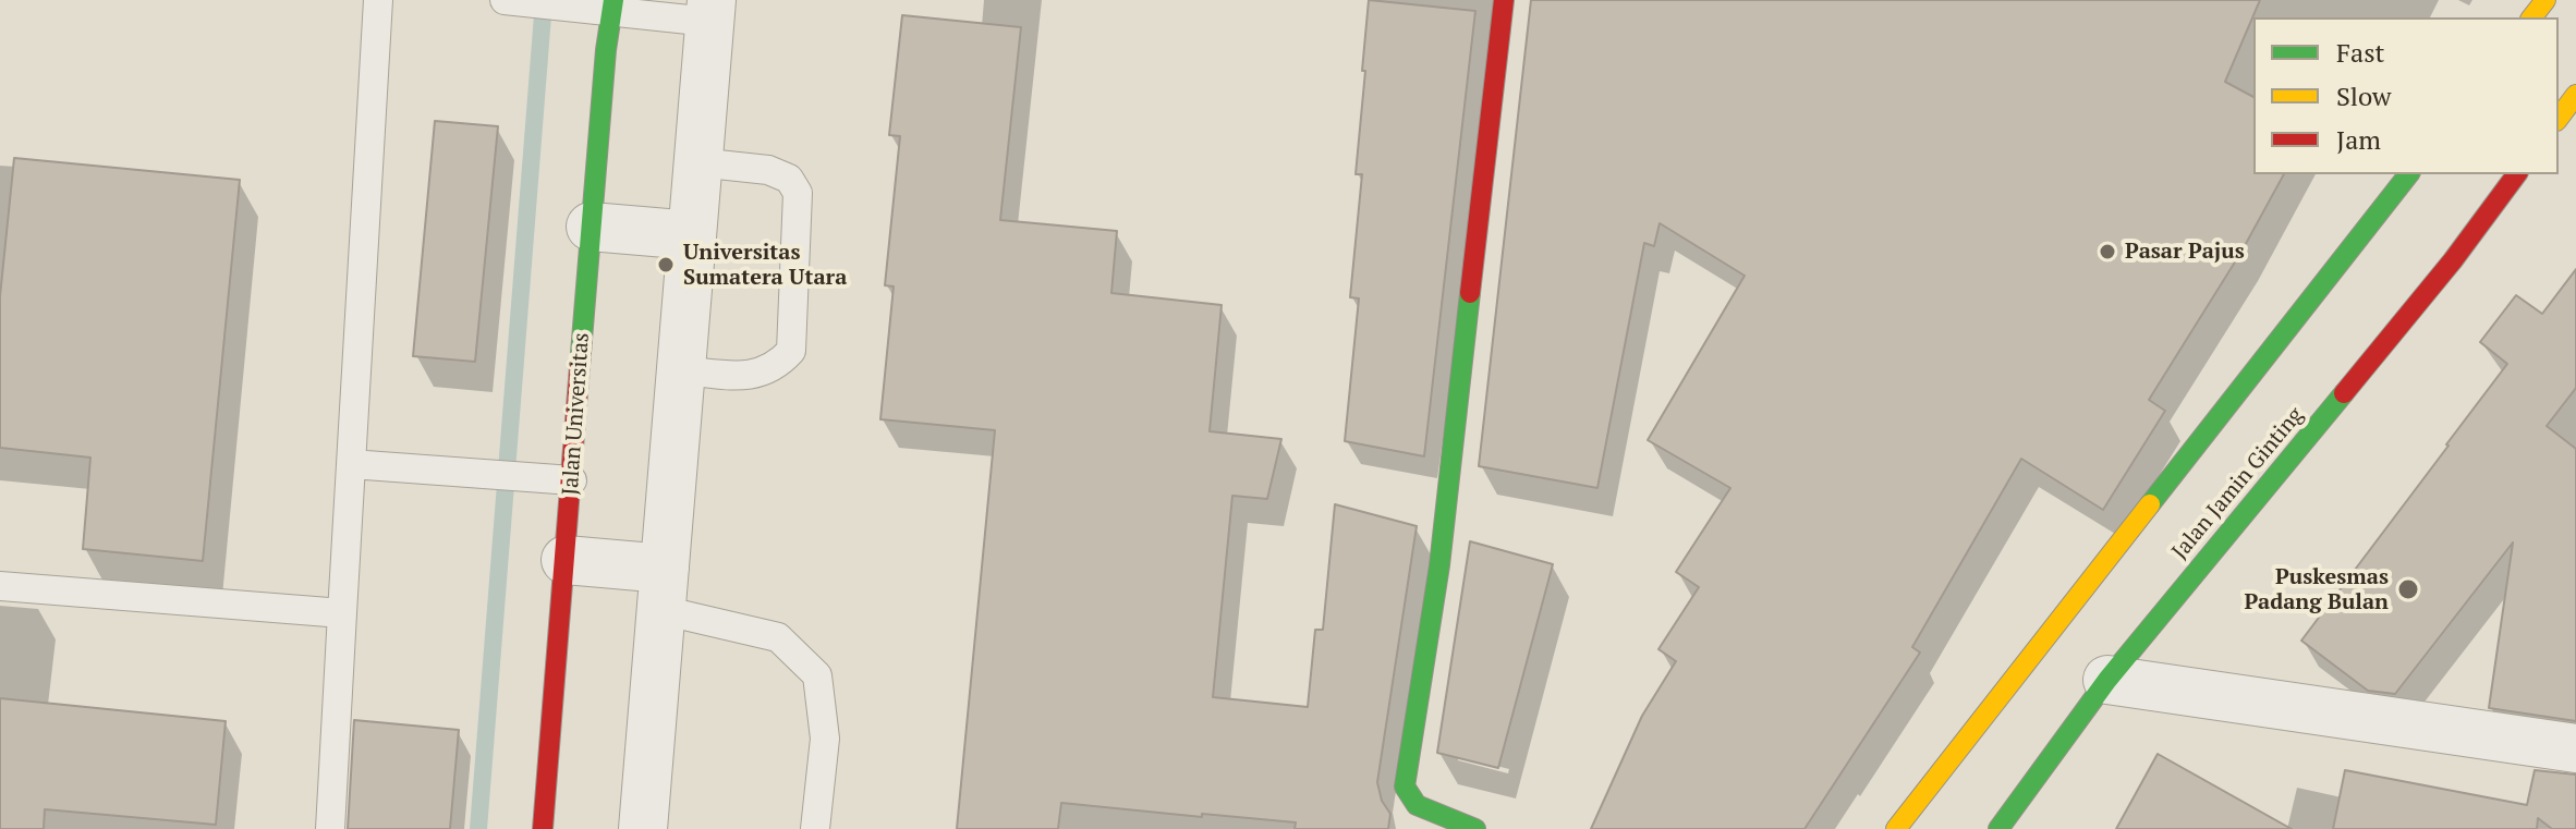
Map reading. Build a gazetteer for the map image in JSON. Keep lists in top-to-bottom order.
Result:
{
  "streets": {
    "main road": ["Jalan Universitas", "Jalan Jamin Ginting"]
  },
  "places": ["Pasar Pajus", "Universitas Sumatera Utara", "Puskesmas Padang Bulan"],
  "legend": ["Fast", "Slow", "Jam"]
}
